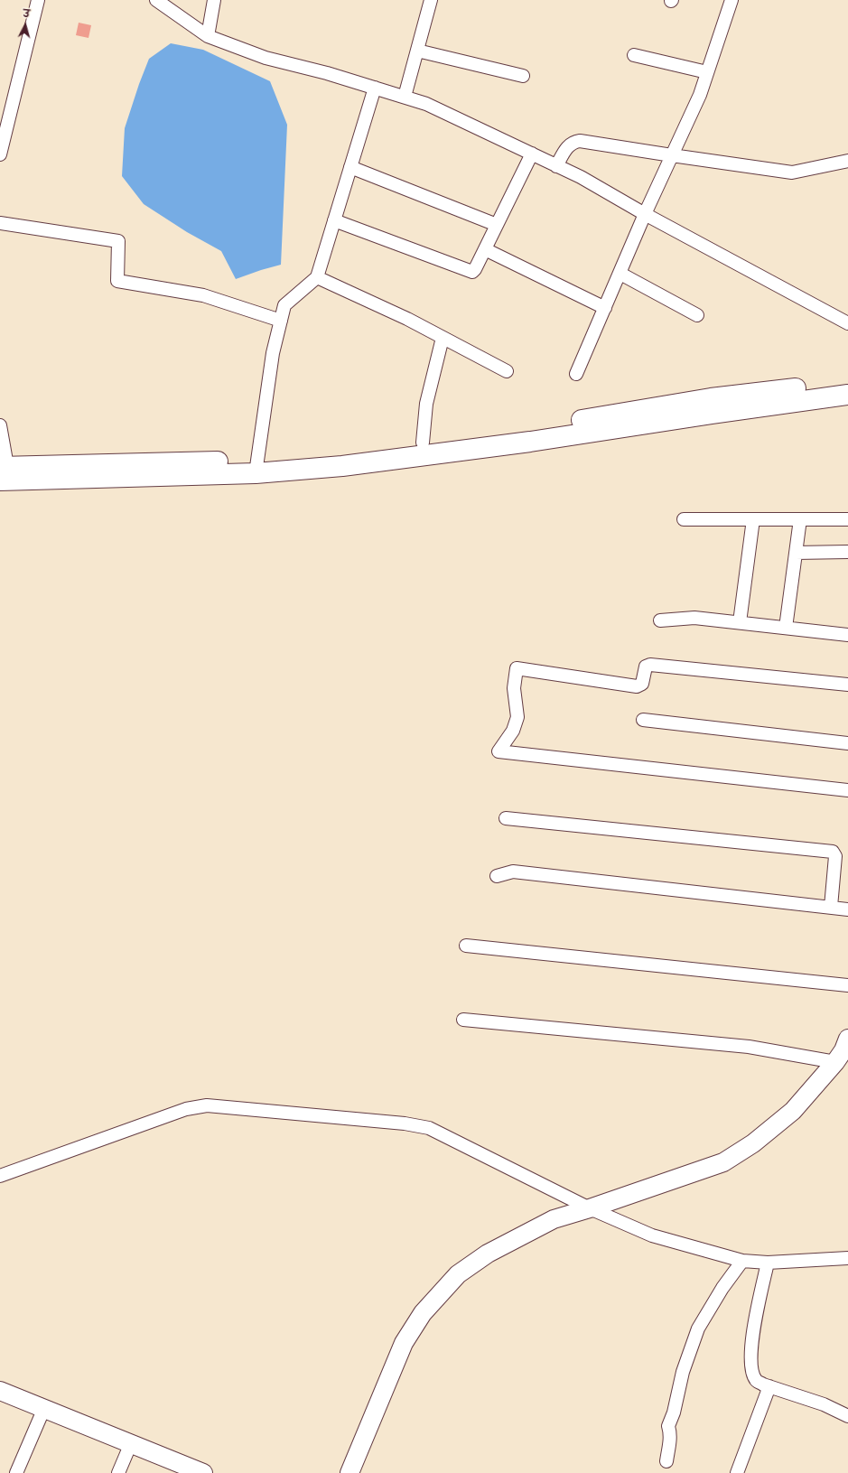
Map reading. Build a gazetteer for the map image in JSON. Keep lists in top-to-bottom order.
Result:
{
  "north": "top"
}
